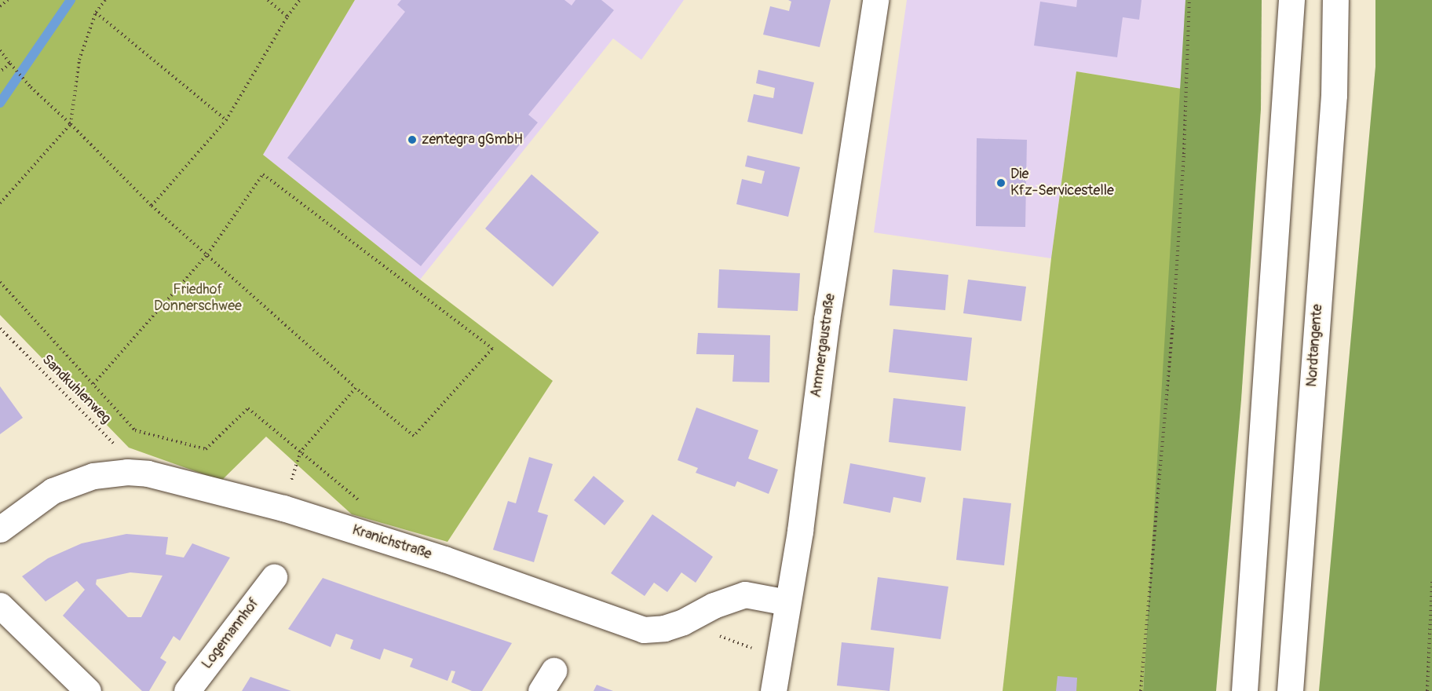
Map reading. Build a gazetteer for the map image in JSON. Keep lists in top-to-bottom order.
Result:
{
  "streets": {
    "main road": [
      "Ammergaustraße",
      "Nordtangente",
      "Kranichstraße",
      "Logemannhof"
    ],
    "path": ["Sandkuhlenweg"]
  },
  "crossings": [
    ["Ammergaustraße", "Kranichstraße"],
    ["Sandkuhlenweg", "Kranichstraße"]
  ],
  "parks": ["Friedhof Donnerschwee"],
  "places": ["zentegra gGmbH", "Die Kfz-Servicestelle"]
}
